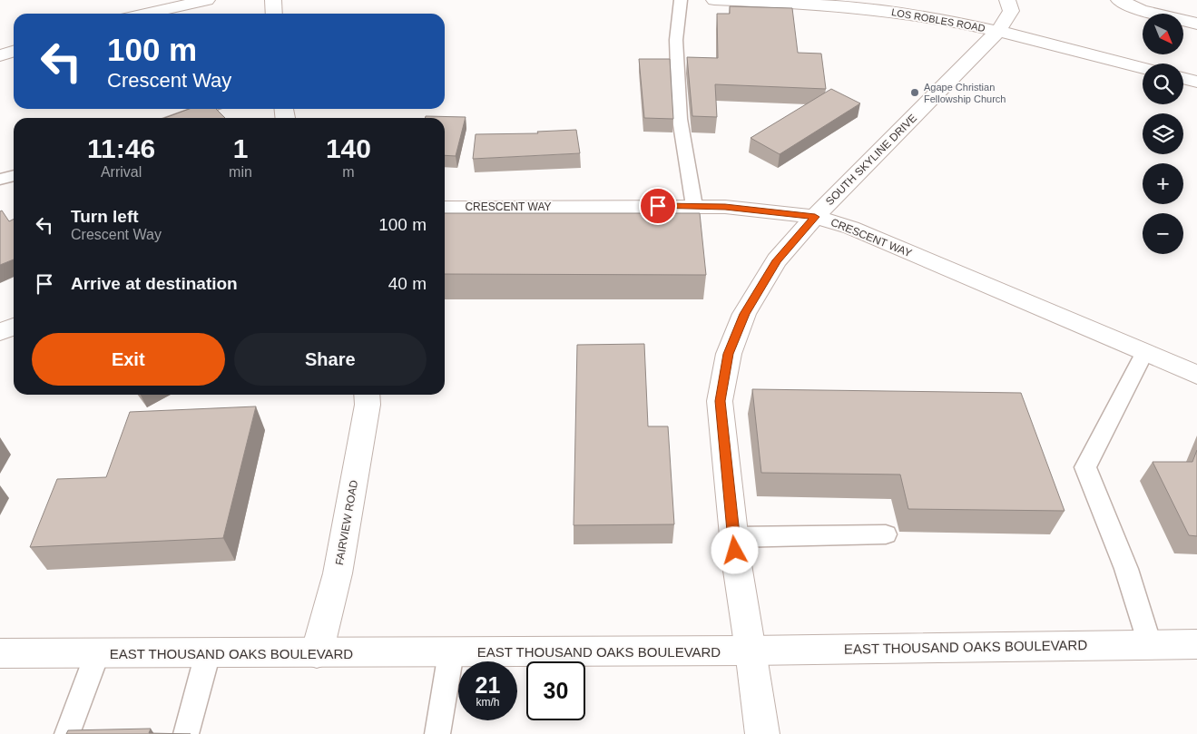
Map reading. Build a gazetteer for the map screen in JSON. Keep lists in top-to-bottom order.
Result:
{
  "streets": {
    "street": [
      "LOS ROBLES ROAD",
      "SOUTH SKYLINE DRIVE",
      "CRESCENT WAY",
      "FAIRVIEW ROAD",
      "EAST THOUSAND OAKS BOULEVARD"
    ]
  },
  "crossings": [
    ["LOS ROBLES ROAD", "SOUTH SKYLINE DRIVE"],
    ["SOUTH SKYLINE DRIVE", "CRESCENT WAY"],
    ["SOUTH SKYLINE DRIVE", "EAST THOUSAND OAKS BOULEVARD"],
    ["FAIRVIEW ROAD", "EAST THOUSAND OAKS BOULEVARD"]
  ],
  "places": ["Agape Christian Fellowship Church"],
  "north": "bottom right",
  "page": {
    "map_buttons": ["+", "−"],
    "turn": ["100 m", "Crescent Way"],
    "eta": [
      "11:46",
      "Arrival",
      "1",
      "min",
      "140",
      "m"
    ],
    "list": [
      {
        "name": "Turn left",
        "note": "Crescent Way",
        "value": "100 m"
      },
      {
        "name": "Arrive at destination",
        "value": "40 m"
      }
    ],
    "buttons": ["Exit", "Share"],
    "speed": "21 km/h",
    "limit": "30"
  }
}
